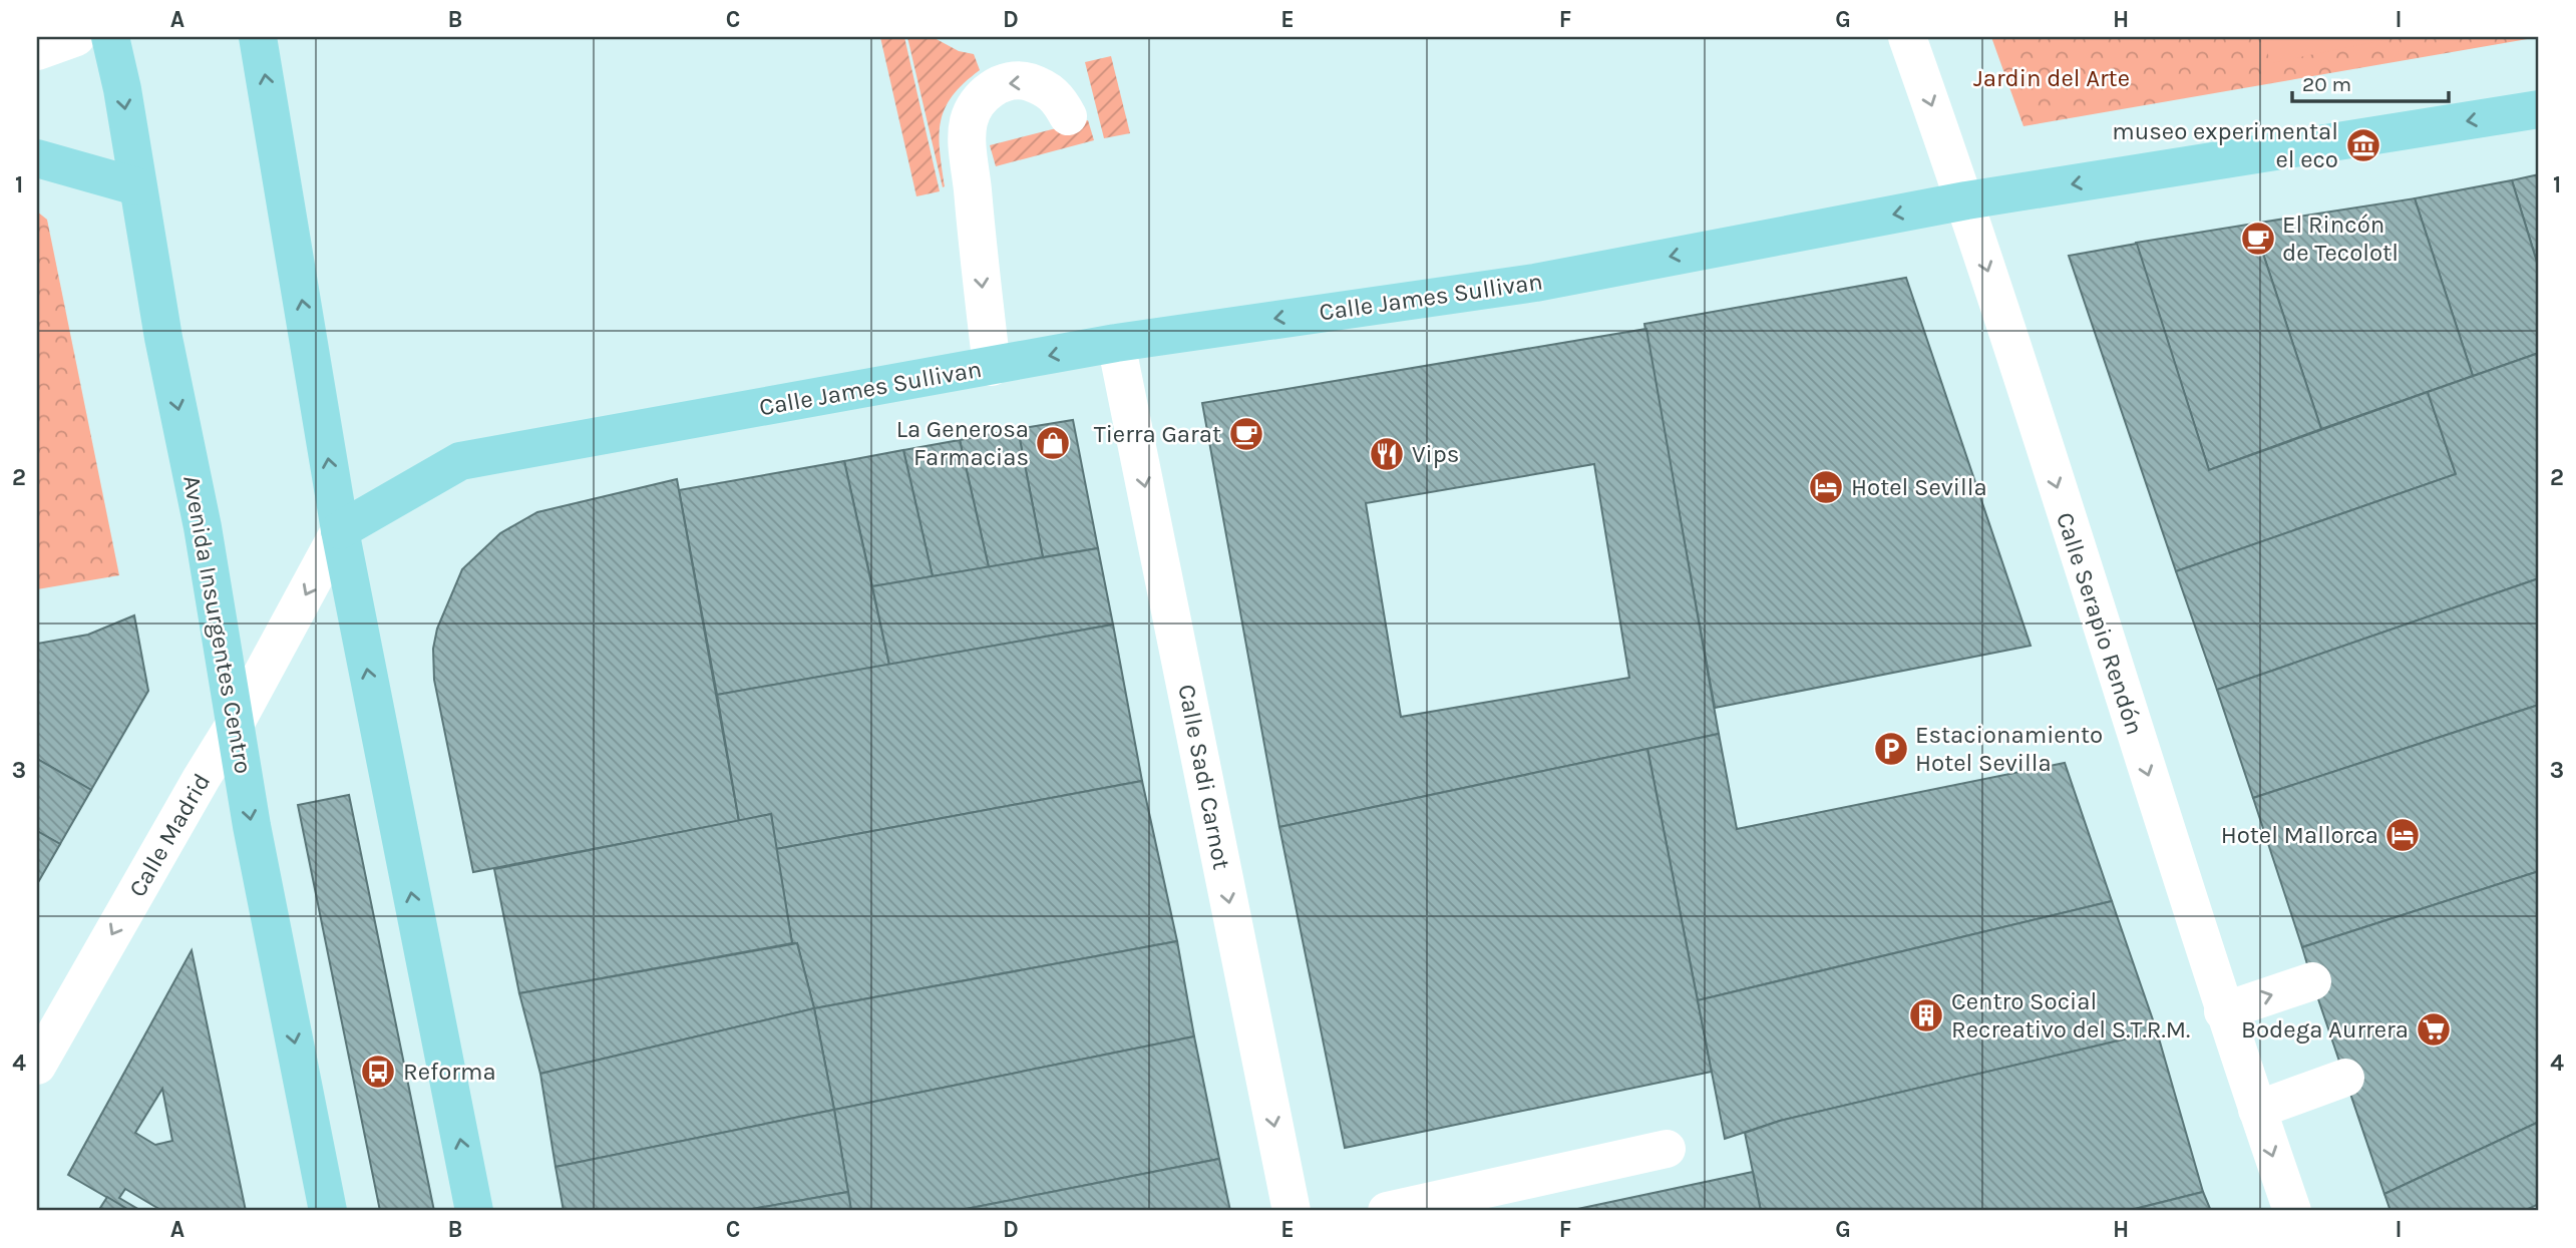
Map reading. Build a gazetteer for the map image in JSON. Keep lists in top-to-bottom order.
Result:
{
  "streets": {
    "main road": ["Calle James Sullivan", "Avenida Insurgentes Centro"],
    "street": ["Calle Serapio Rendón", "Calle Sadi Carnot", "Calle Madrid"]
  },
  "crossings": [
    ["Calle James Sullivan", "Calle Serapio Rendón"],
    ["Calle James Sullivan", "Calle Sadi Carnot"],
    ["Calle James Sullivan", "Calle Madrid"],
    ["Avenida Insurgentes Centro", "Calle Madrid"]
  ],
  "one_way": [
    "Calle James Sullivan",
    "Calle Serapio Rendón",
    "Calle Sadi Carnot",
    "Calle Madrid"
  ],
  "parks": ["Jardin del Arte"],
  "places": {
    "museum": ["museo experimental el eco"],
    "cafe": ["El Rincón de Tecolotl", "Tierra Garat"],
    "shop": ["La Generosa Farmacias"],
    "restaurant": ["Vips"],
    "hotel": ["Hotel Sevilla", "Hotel Mallorca"],
    "parking": ["Estacionamiento Hotel Sevilla"],
    "building": ["Centro Social Recreativo del S.T.R.M."],
    "supermarket": ["Bodega Aurrera"],
    "bus stop": ["Reforma"]
  },
  "scale_bar": "20 m",
  "grid": {
    "columns": [
      "A",
      "B",
      "C",
      "D",
      "E",
      "F",
      "G",
      "H",
      "I"
    ],
    "rows": [
      "1",
      "2",
      "3",
      "4"
    ]
  }
}
